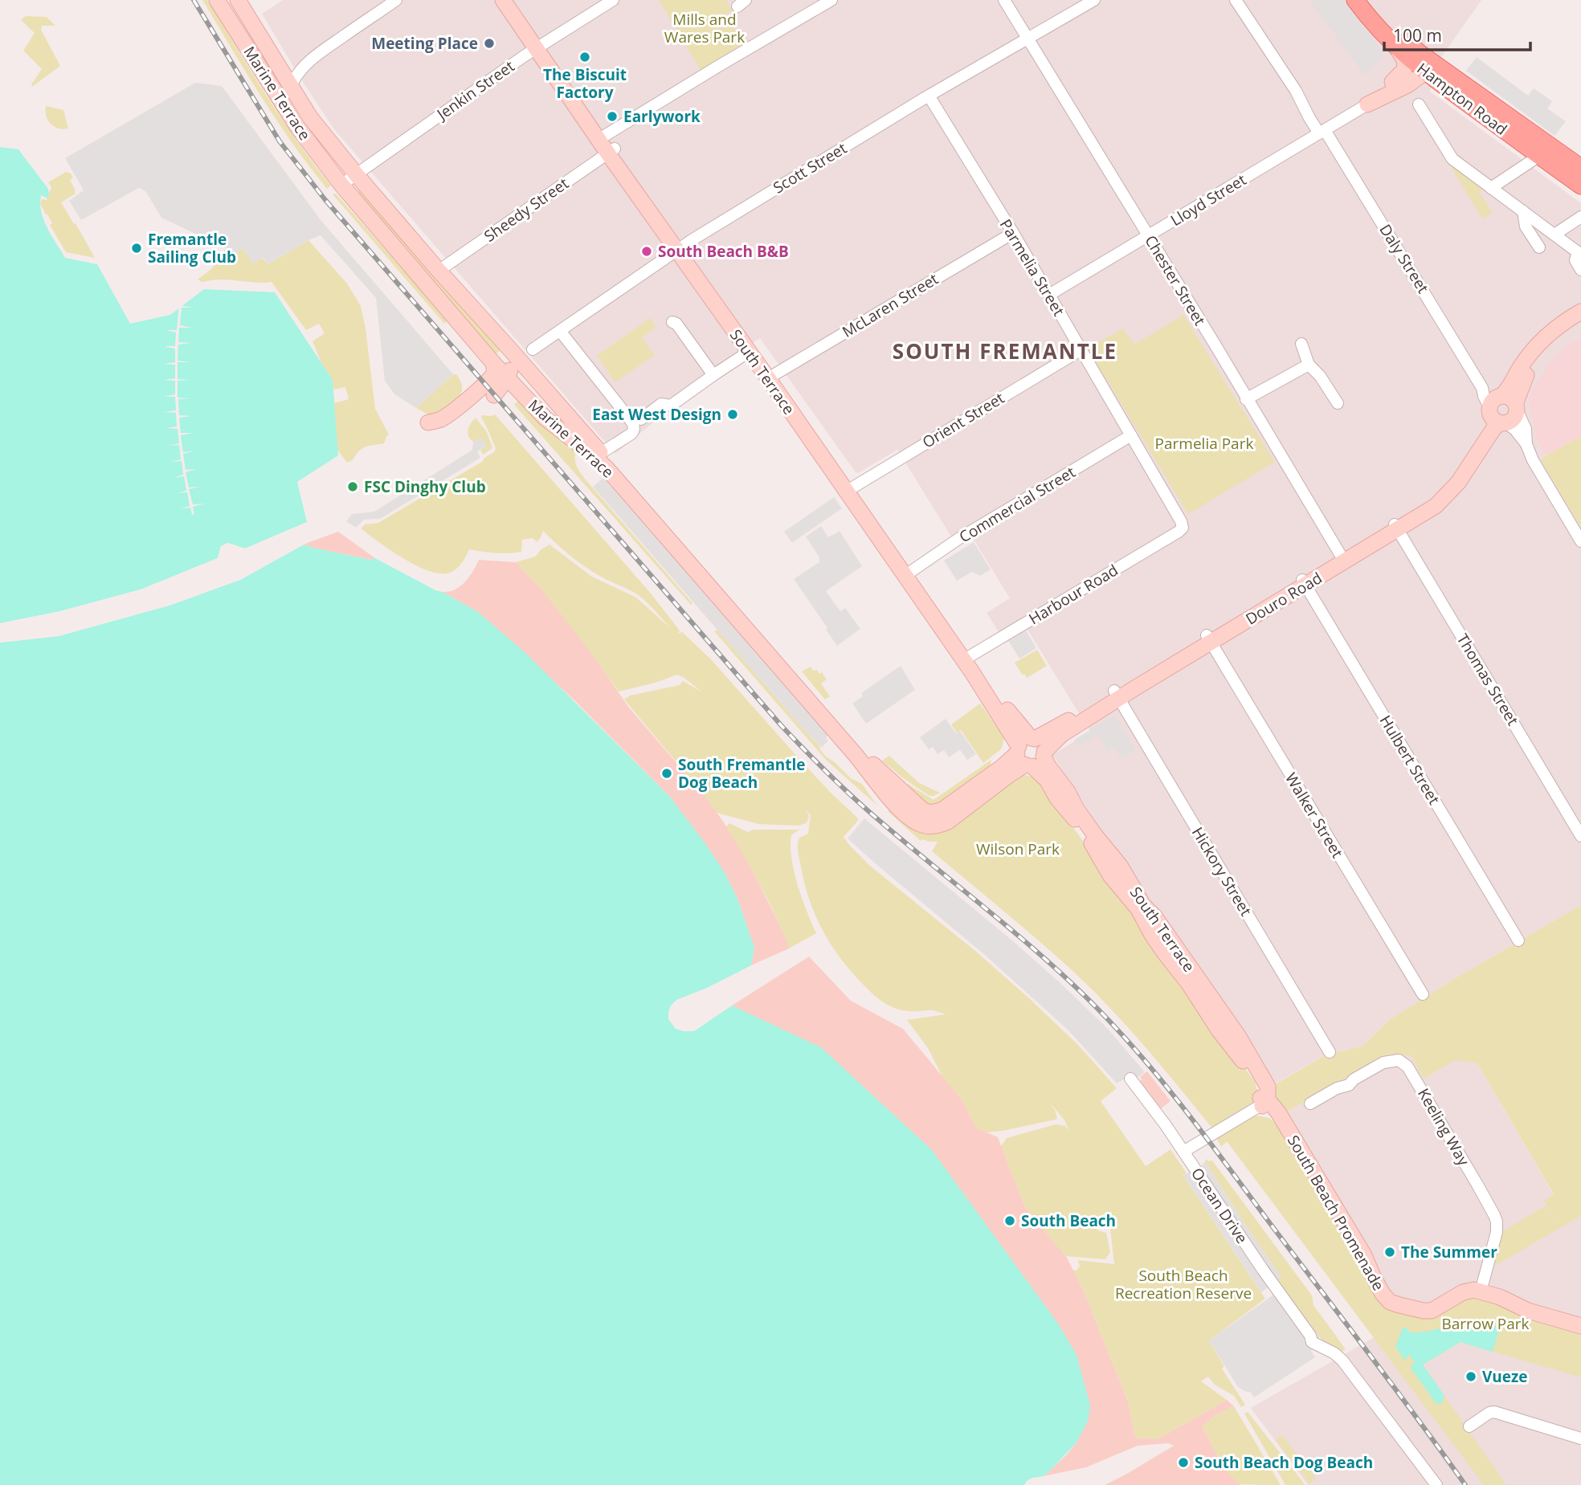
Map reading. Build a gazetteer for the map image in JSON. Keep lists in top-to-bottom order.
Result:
{
  "streets": {
    "main road": ["Hampton Road"],
    "street": [
      "Jenkin Street",
      "Marine Terrace",
      "Scott Street",
      "Lloyd Street",
      "Sheedy Street",
      "Daly Street",
      "Parmelia Street",
      "Chester Street",
      "McLaren Street",
      "South Terrace",
      "Orient Street",
      "Commercial Street",
      "Harbour Road",
      "Douro Road",
      "Thomas Street",
      "Hulbert Street",
      "Walker Street",
      "Hickory Street",
      "Keeling Way",
      "Ocean Drive",
      "South Beach Promenade"
    ]
  },
  "crossings": [
    ["Jenkin Street", "Marine Terrace"],
    ["Jenkin Street", "South Terrace"],
    ["Marine Terrace", "Sheedy Street"],
    ["Marine Terrace", "Douro Road"],
    ["Scott Street", "Parmelia Street"],
    ["Scott Street", "Chester Street"],
    ["Scott Street", "South Terrace"],
    ["Lloyd Street", "Daly Street"],
    ["Lloyd Street", "Parmelia Street"],
    ["Lloyd Street", "Chester Street"],
    ["Sheedy Street", "South Terrace"],
    ["Daly Street", "Douro Road"],
    ["Parmelia Street", "McLaren Street"],
    ["Parmelia Street", "Orient Street"],
    ["Parmelia Street", "Commercial Street"],
    ["Parmelia Street", "Harbour Road"],
    ["Chester Street", "Douro Road"],
    ["McLaren Street", "South Terrace"],
    ["South Terrace", "Orient Street"],
    ["South Terrace", "Commercial Street"],
    ["South Terrace", "Harbour Road"],
    ["South Terrace", "Douro Road"],
    ["South Terrace", "South Beach Promenade"],
    ["Douro Road", "Thomas Street"],
    ["Douro Road", "Hulbert Street"],
    ["Douro Road", "Walker Street"],
    ["Douro Road", "Hickory Street"],
    ["Keeling Way", "South Beach Promenade"]
  ],
  "districts": ["SOUTH FREMANTLE"],
  "parks": [
    "Mills and Wares Park",
    "Parmelia Park",
    "Wilson Park",
    "South Beach Recreation Reserve",
    "Barrow Park"
  ],
  "places": [
    "Meeting Place",
    "The Biscuit Factory",
    "Earlywork",
    "Fremantle Sailing Club",
    "South Beach B&B",
    "East West Design",
    "FSC Dinghy Club",
    "South Fremantle Dog Beach",
    "South Beach",
    "The Summer",
    "Vueze",
    "South Beach Dog Beach"
  ],
  "scale_bar": "100 m"
}
